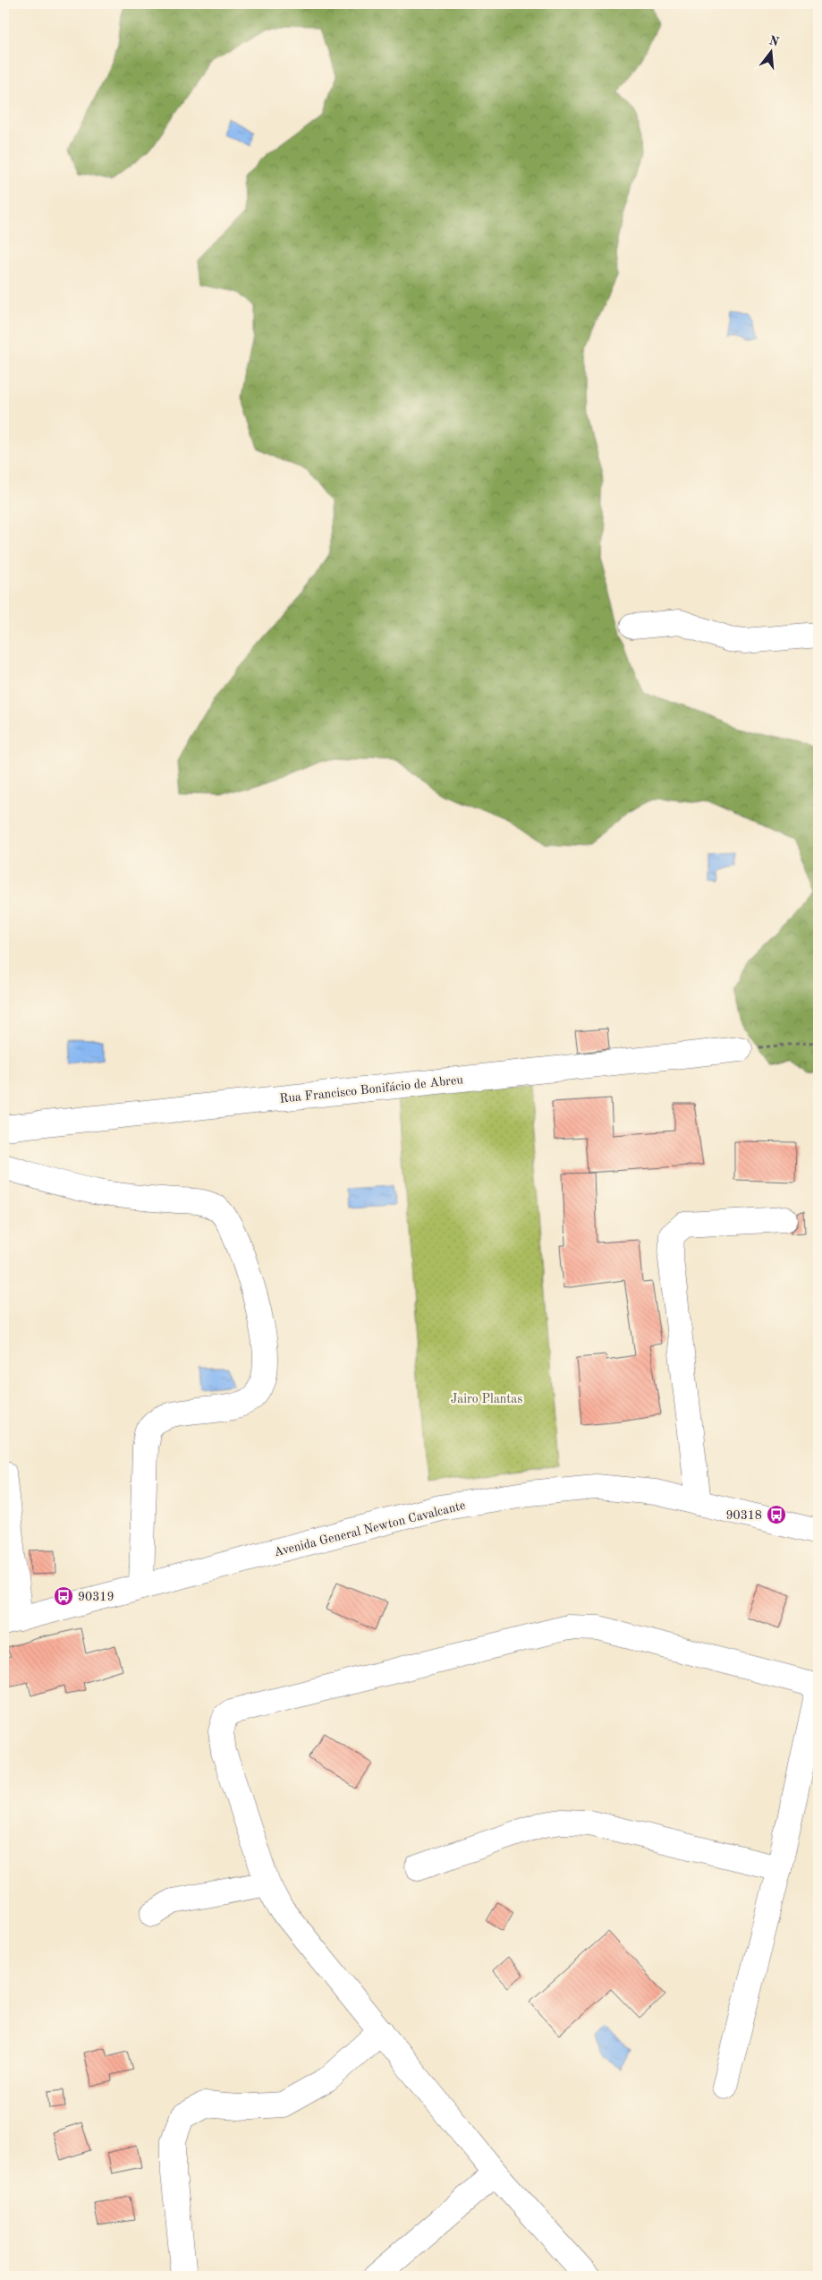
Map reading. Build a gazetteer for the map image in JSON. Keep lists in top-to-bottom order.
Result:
{
  "streets": {
    "street": ["Rua Francisco Bonifácio de Abreu", "Avenida General Newton Cavalcante"]
  },
  "parks": ["Jairo Plantas"],
  "places": {
    "bus stop": ["90318", "90319"]
  },
  "north": "top"
}
